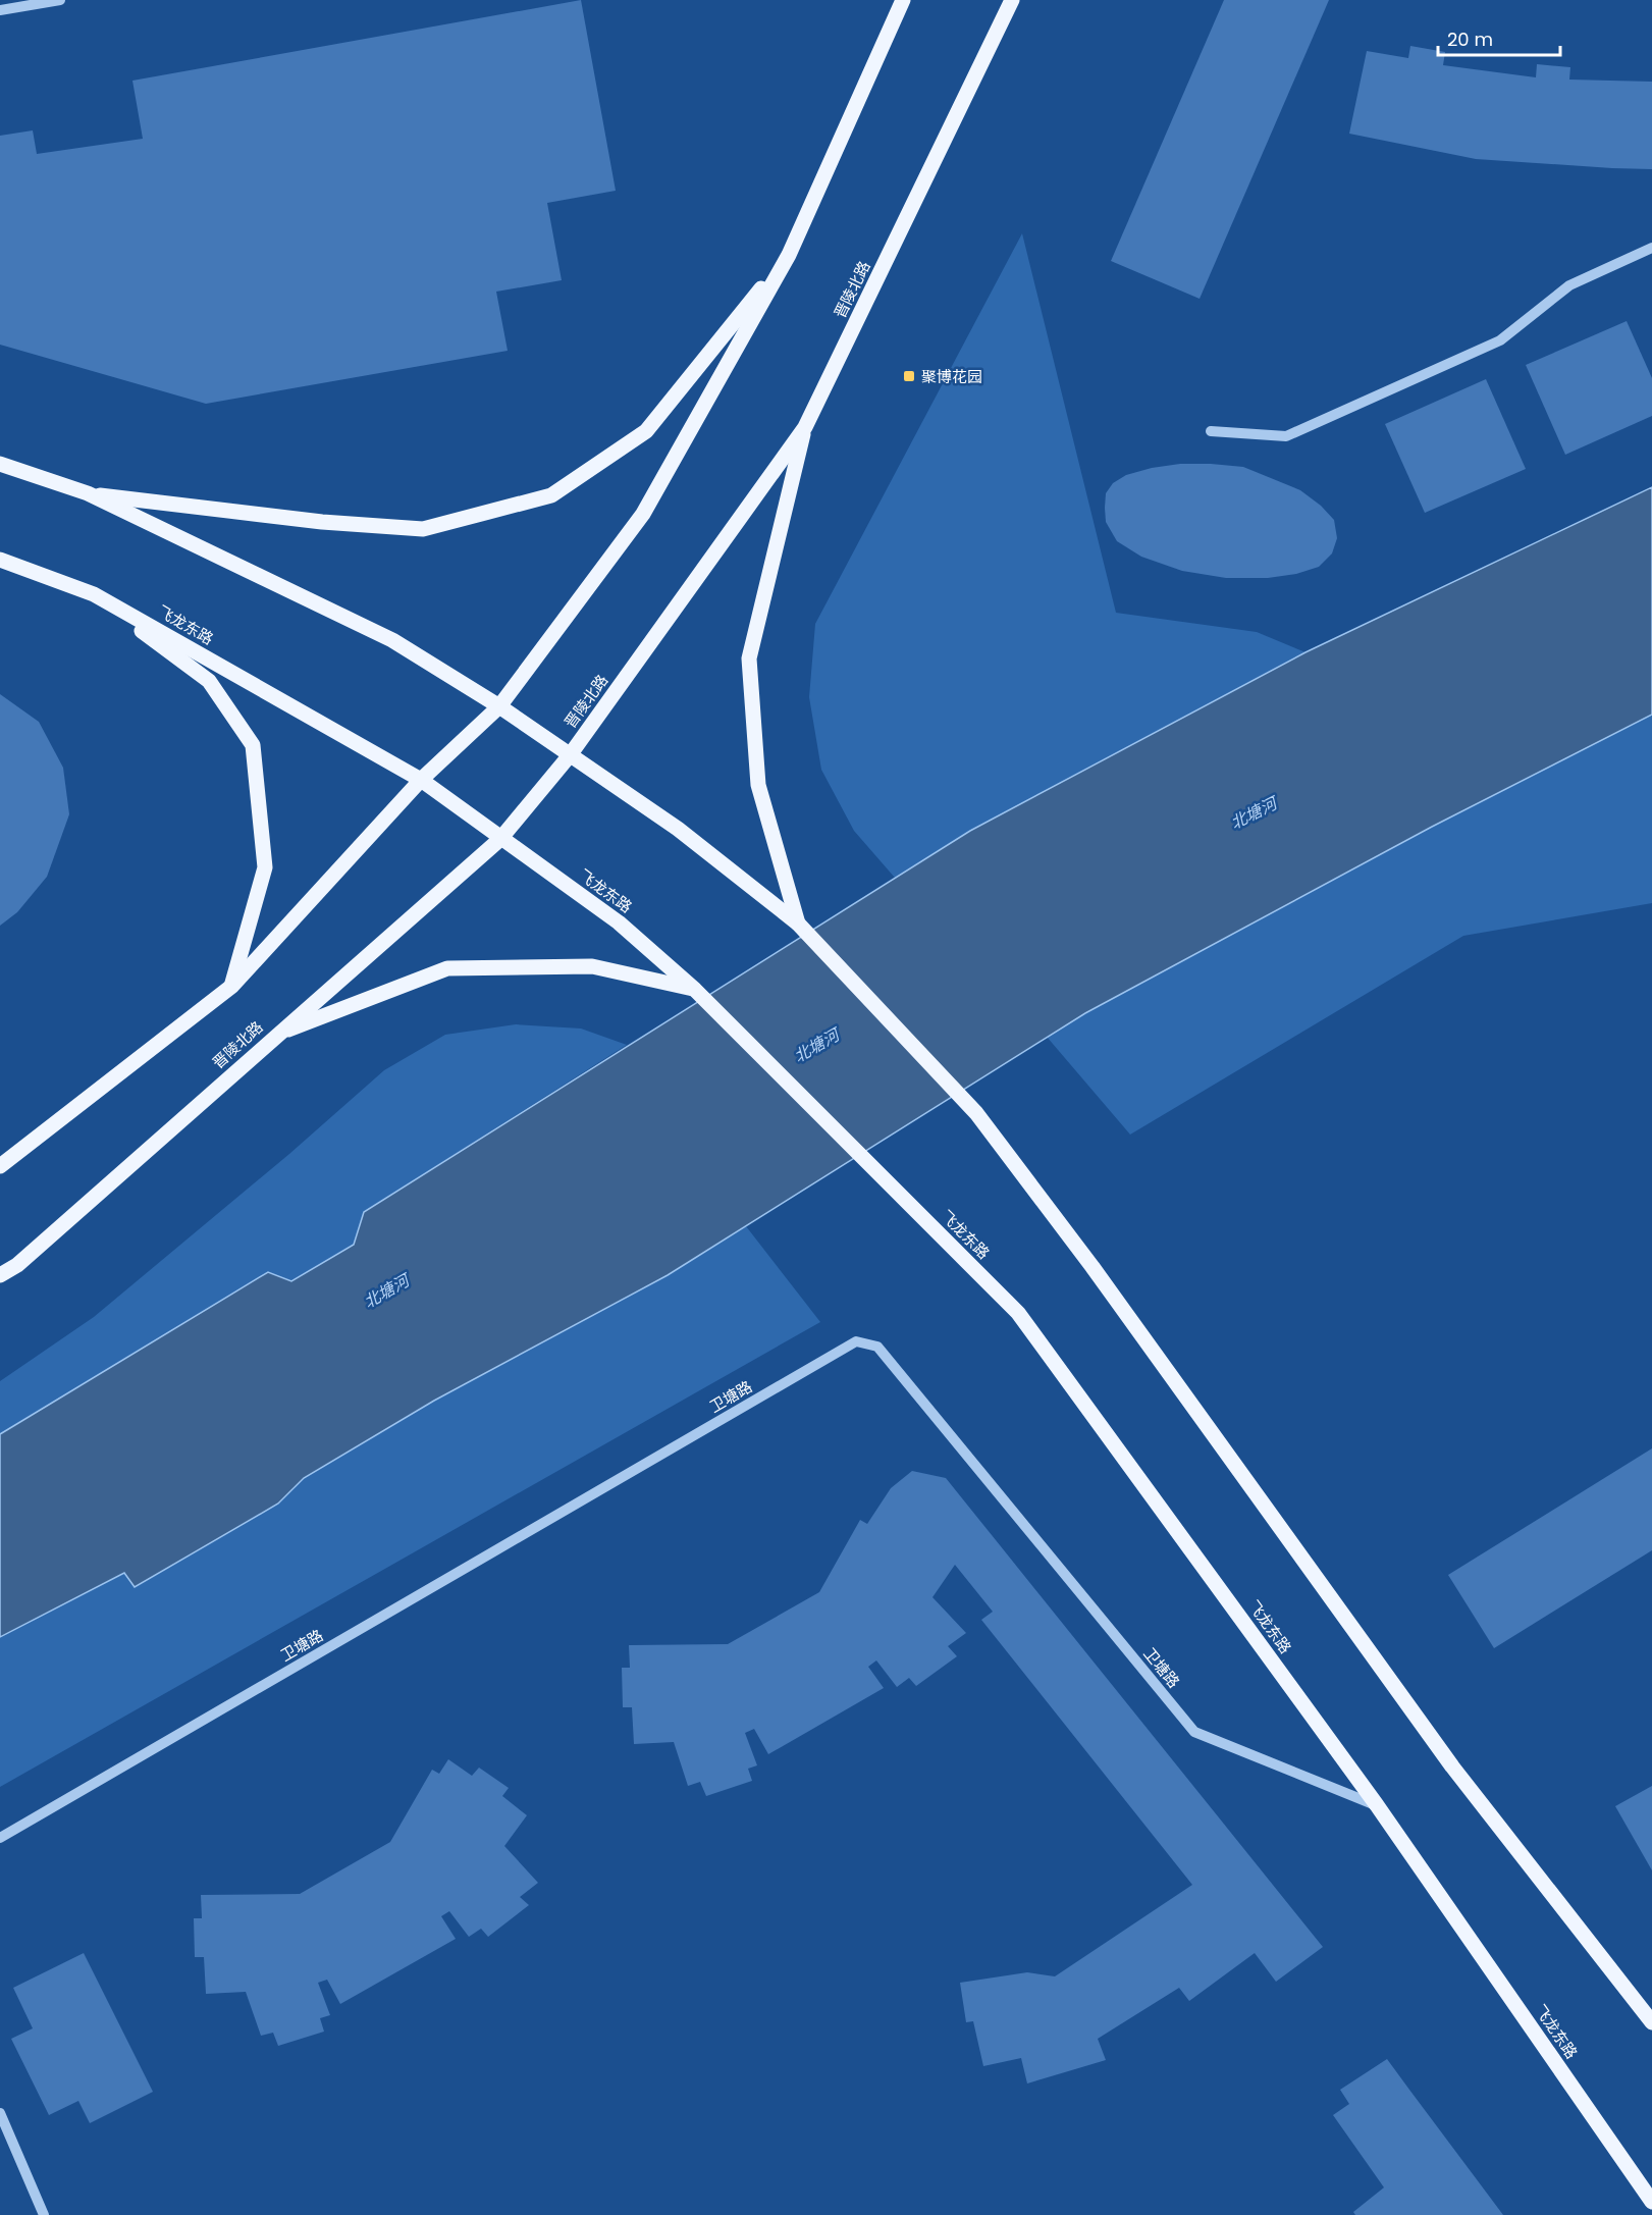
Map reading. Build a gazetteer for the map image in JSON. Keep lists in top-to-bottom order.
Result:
{
  "streets": {
    "main road": ["晋陵北路", "飞龙东路"],
    "street": ["卫塘路"]
  },
  "crossings": [
    ["晋陵北路", "飞龙东路"],
    ["飞龙东路", "卫塘路"]
  ],
  "water": ["北塘河"],
  "places": {
    "transit": ["聚博花园"]
  },
  "scale_bar": "20 m"
}
